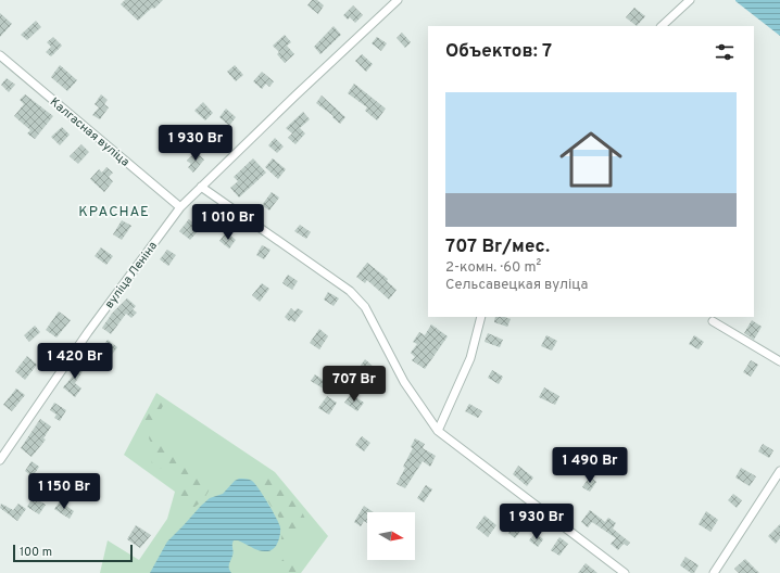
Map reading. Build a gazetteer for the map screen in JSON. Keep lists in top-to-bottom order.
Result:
{
  "streets": {
    "street": ["Калгасная вуліца", "вуліца Леніна"]
  },
  "crossings": [
    ["Калгасная вуліца", "вуліца Леніна"]
  ],
  "districts": ["КРАСНАЕ"],
  "scale_bar": "100 m",
  "north": "right",
  "page": {
    "heading": "Объектов: 7",
    "list": [
      {
        "name": "707 Br/мес.",
        "note": "2-комн. · 60 m² · Сельсавецкая вуліца"
      }
    ],
    "price": [
      "1 930 Br",
      "1 010 Br",
      "1 420 Br",
      "707 Br",
      "1 490 Br",
      "1 150 Br",
      "1 930 Br"
    ],
    "scale": "100 m"
  }
}
